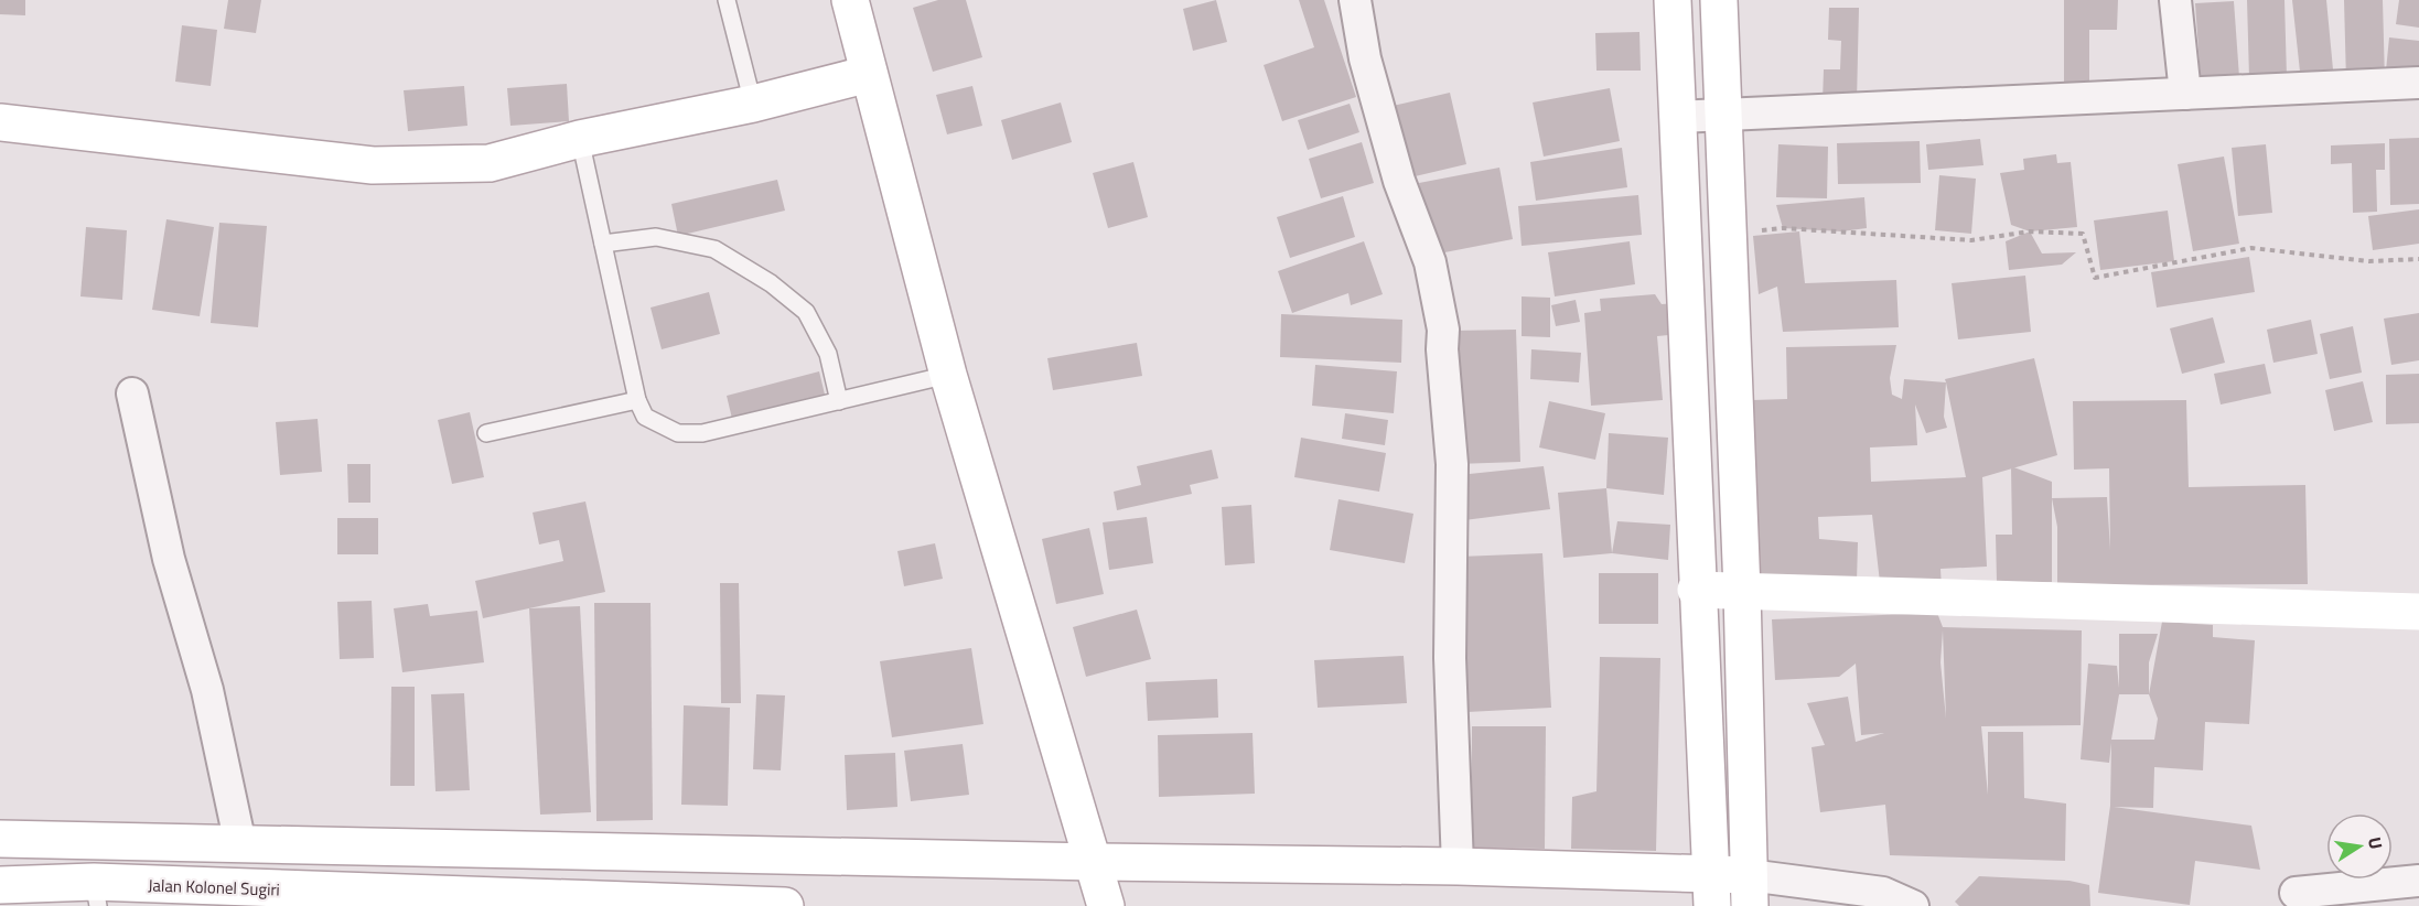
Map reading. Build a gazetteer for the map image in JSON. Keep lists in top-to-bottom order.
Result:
{
  "streets": {
    "main road": ["Jalan Kolonel Sugiri"]
  },
  "north": "right"
}
